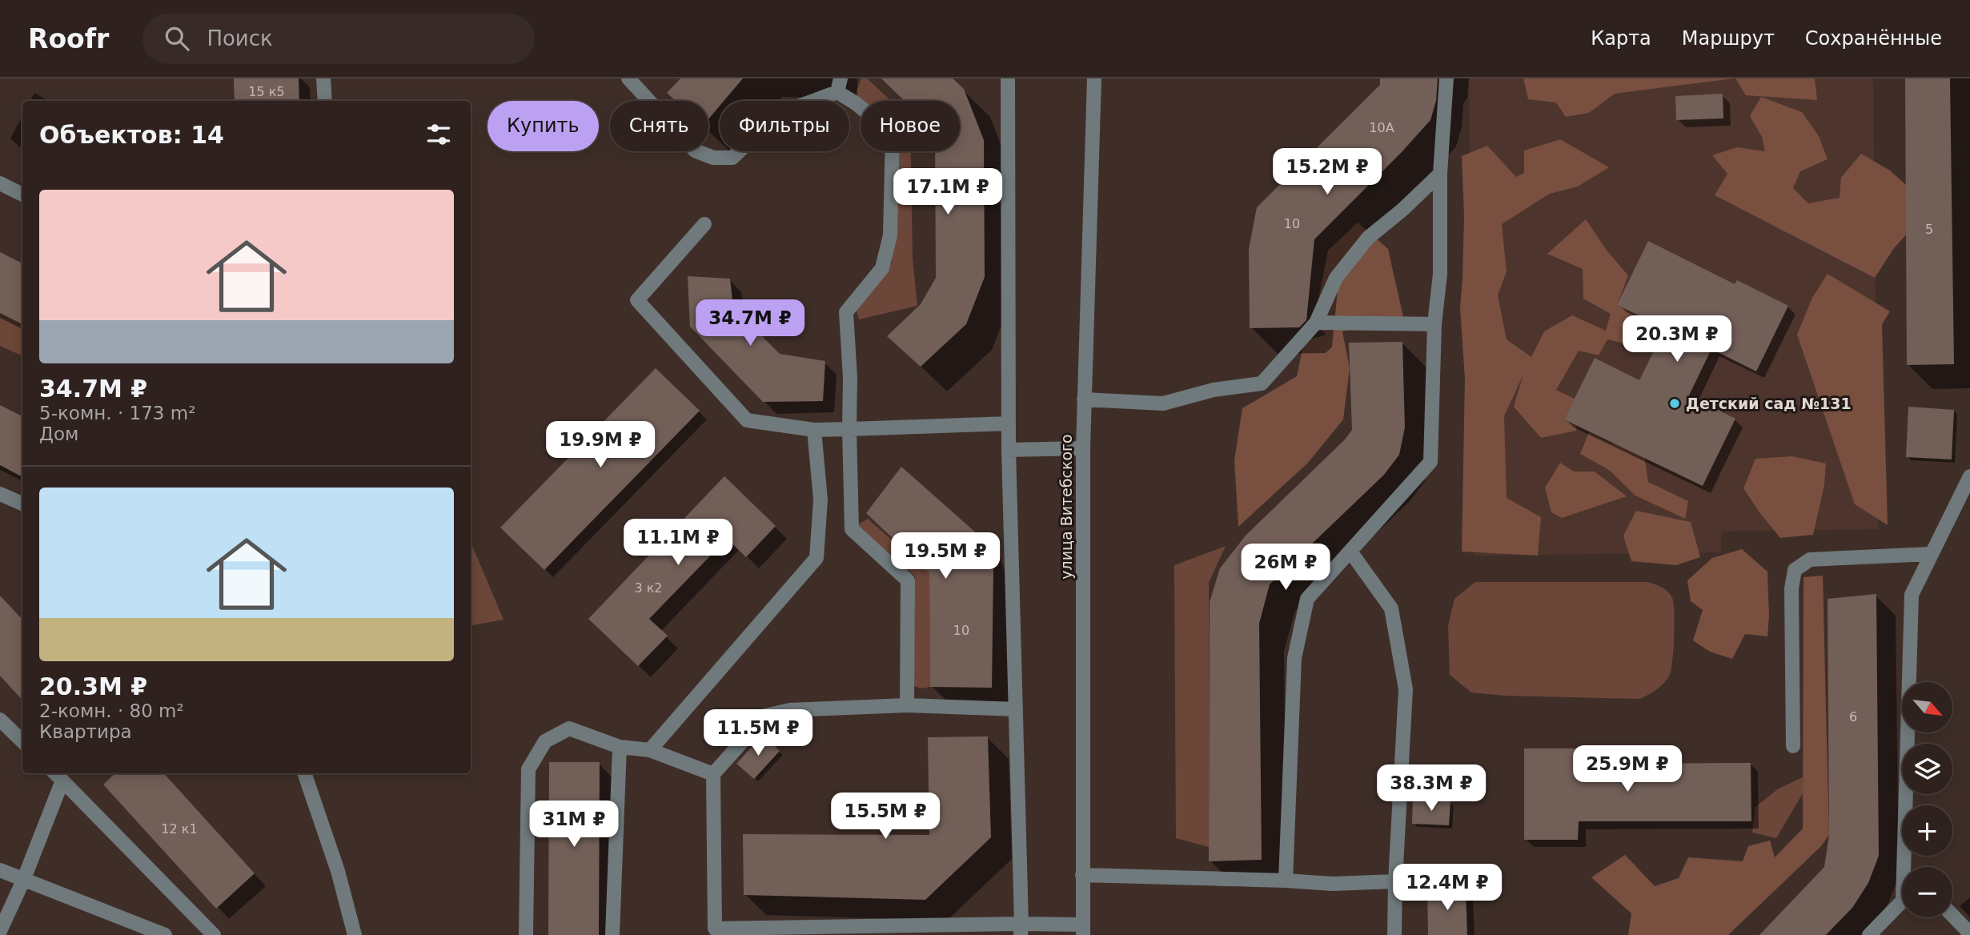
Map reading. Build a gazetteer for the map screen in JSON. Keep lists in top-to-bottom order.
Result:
{
  "streets": {
    "street": ["улица Витебского"]
  },
  "places": ["Детский сад №131"],
  "house_numbers": [
    "15 к5",
    "10А",
    "10",
    "5",
    "3 к2",
    "10",
    "6",
    "12 к1"
  ],
  "north": "bottom right",
  "page": {
    "header": "Roofr",
    "search": "Поиск",
    "nav": ["Карта", "Маршрут", "Сохранённые"],
    "chip": [
      "Купить",
      "Снять",
      "Фильтры",
      "Новое"
    ],
    "heading": "Объектов: 14",
    "price": [
      "15.2M ₽",
      "17.1M ₽",
      "34.7M ₽",
      "20.3M ₽",
      "19.9M ₽",
      "11.1M ₽",
      "19.5M ₽",
      "26M ₽",
      "11.5M ₽",
      "25.9M ₽",
      "38.3M ₽",
      "15.5M ₽",
      "31M ₽",
      "12.4M ₽"
    ],
    "list": [
      {
        "name": "34.7M ₽",
        "note": "5-комн. · 173 m² · Дом"
      },
      {
        "name": "20.3M ₽",
        "note": "2-комн. · 80 m² · Квартира"
      }
    ],
    "map_buttons": ["+", "−"]
  }
}
